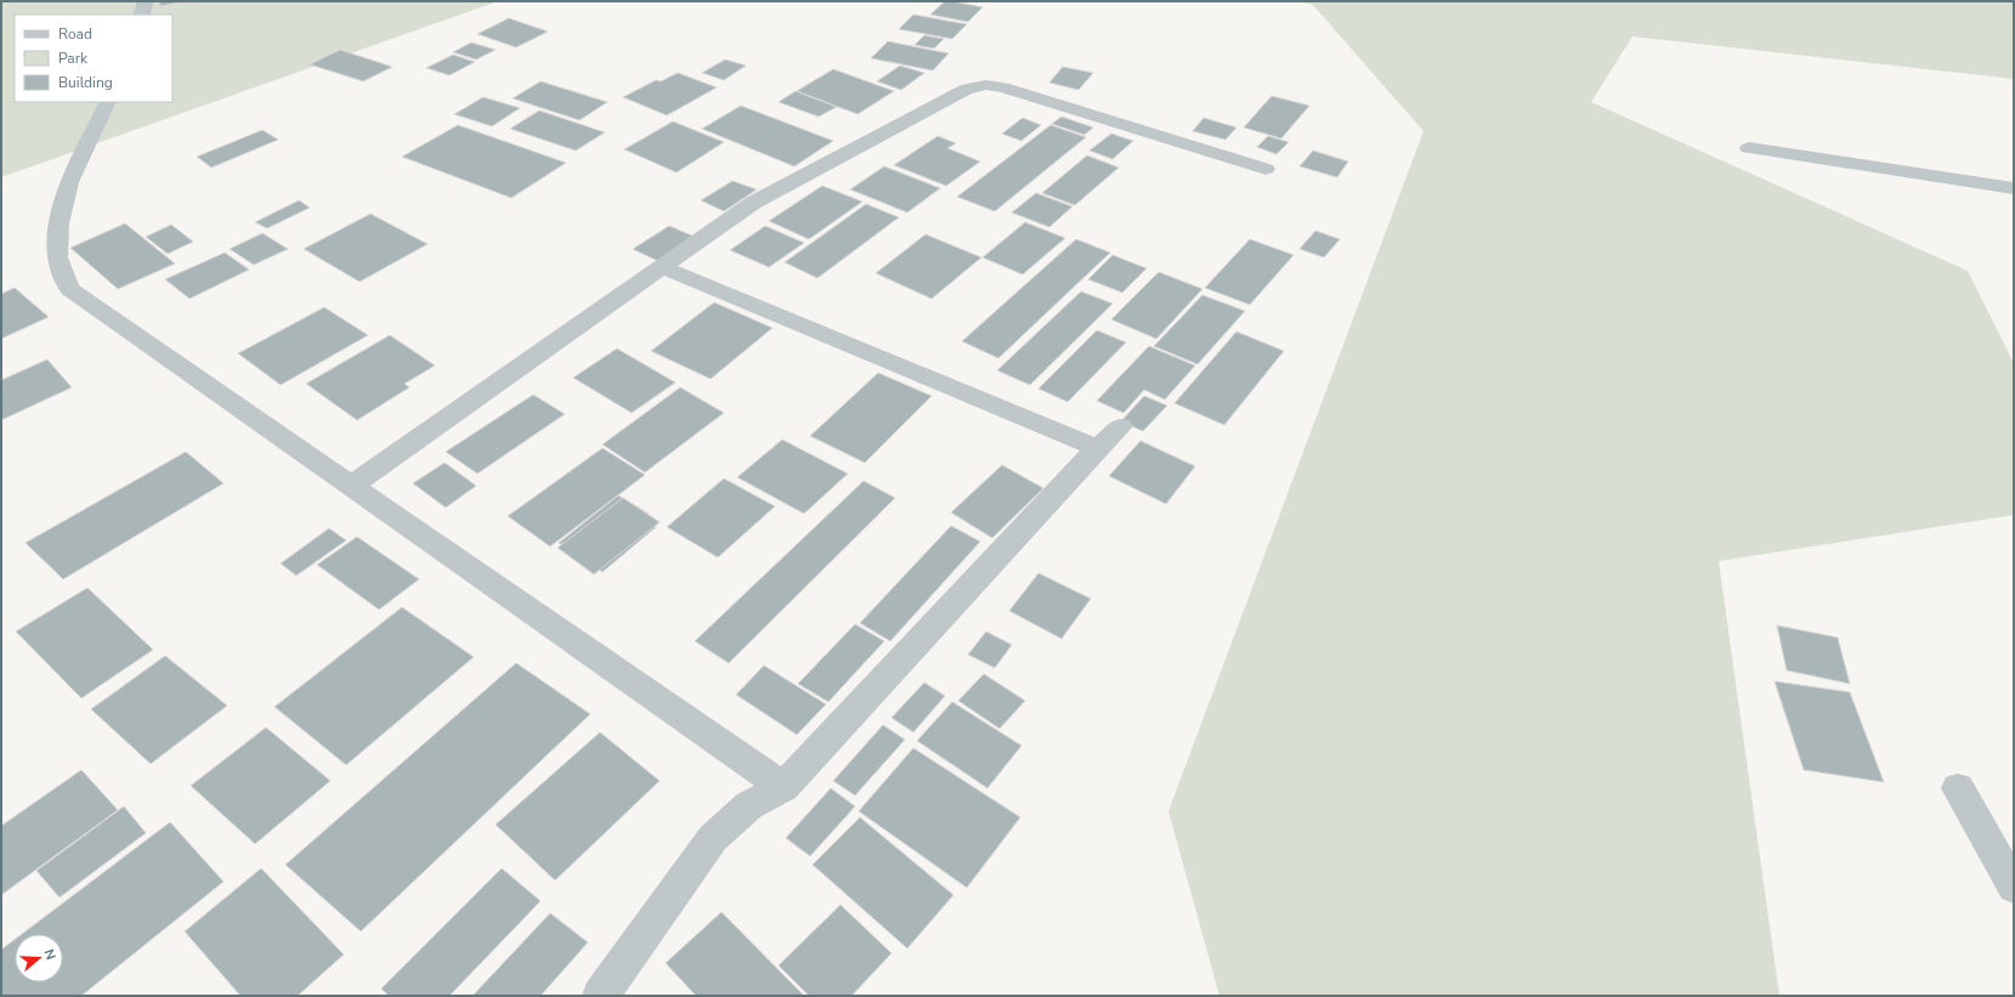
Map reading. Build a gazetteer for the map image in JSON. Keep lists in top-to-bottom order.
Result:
{
  "legend": ["Road", "Park", "Building"],
  "north": "right"
}
